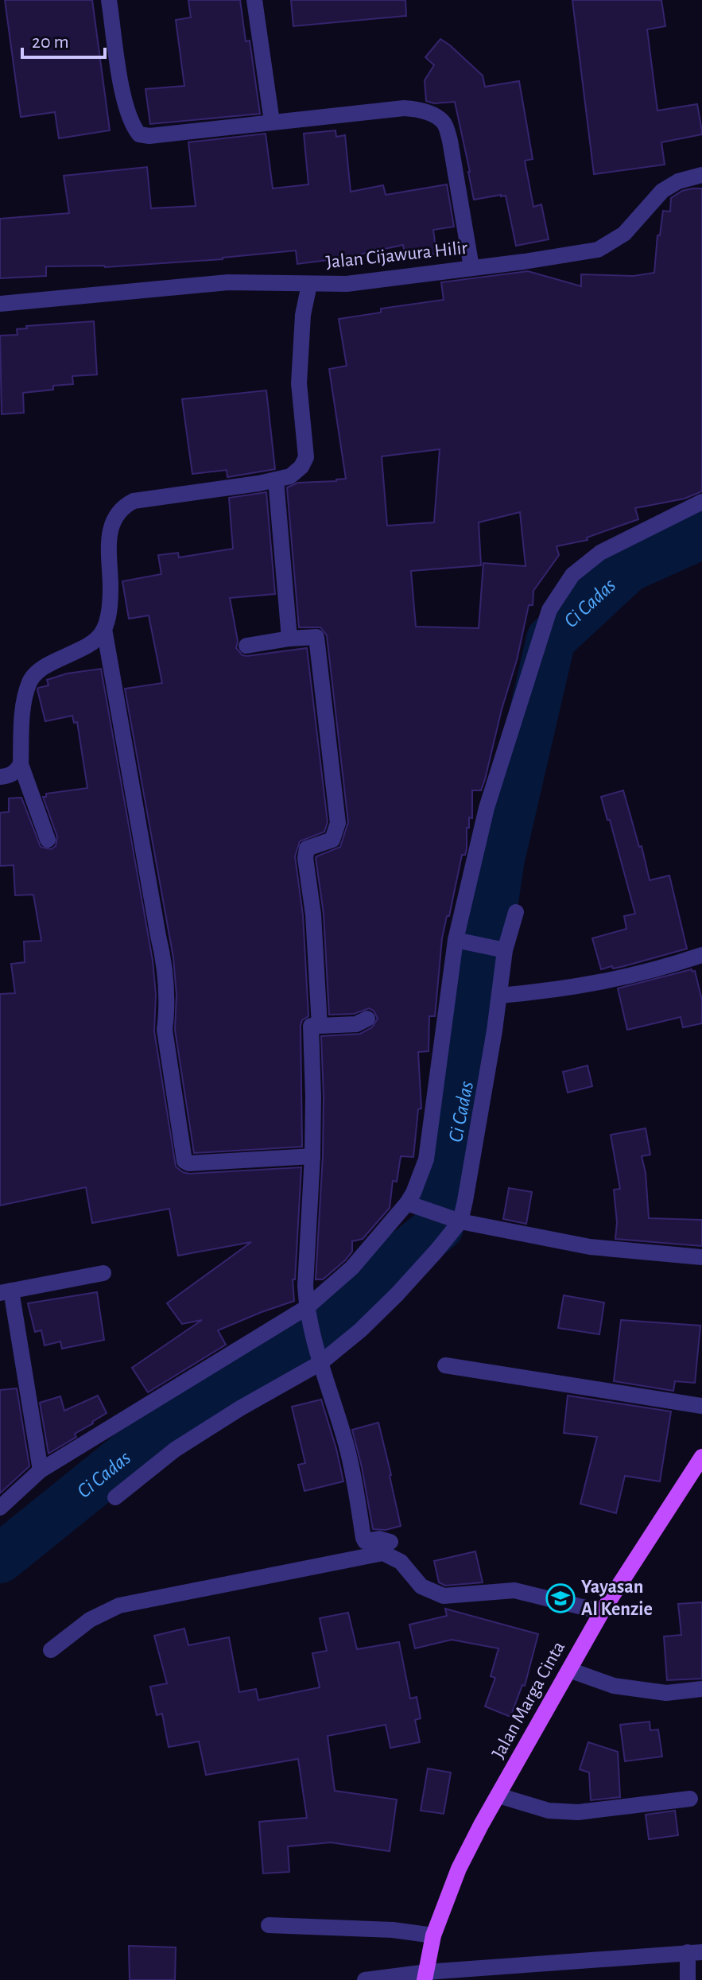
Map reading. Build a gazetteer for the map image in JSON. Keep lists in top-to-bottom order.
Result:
{
  "streets": {
    "main road": ["Jalan Marga Cinta"],
    "street": ["Jalan Cijawura Hilir"]
  },
  "water": ["Ci Cadas"],
  "places": {
    "school or university": ["Yayasan Al Kenzie"]
  },
  "scale_bar": "20 m"
}
